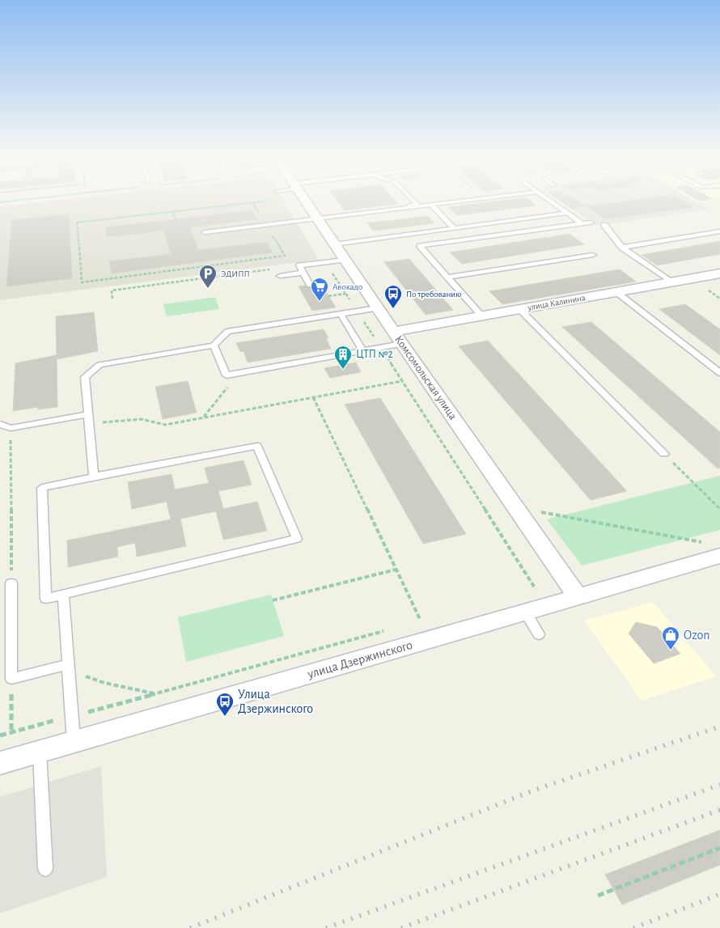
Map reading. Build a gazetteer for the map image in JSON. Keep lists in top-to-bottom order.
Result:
{
  "streets": {
    "street": ["улица Калинина", "Комсомольская улица", "улица Дзержинского"]
  },
  "crossings": [
    ["улица Калинина", "Комсомольская улица"],
    ["Комсомольская улица", "улица Дзержинского"]
  ],
  "places": {
    "parking": ["ЭДИПП"],
    "supermarket": ["Авокадо"],
    "bus stop": ["По требованию", "Улица Дзержинского"],
    "building": ["ЦТП №2"],
    "shop": ["Ozon"]
  }
}
